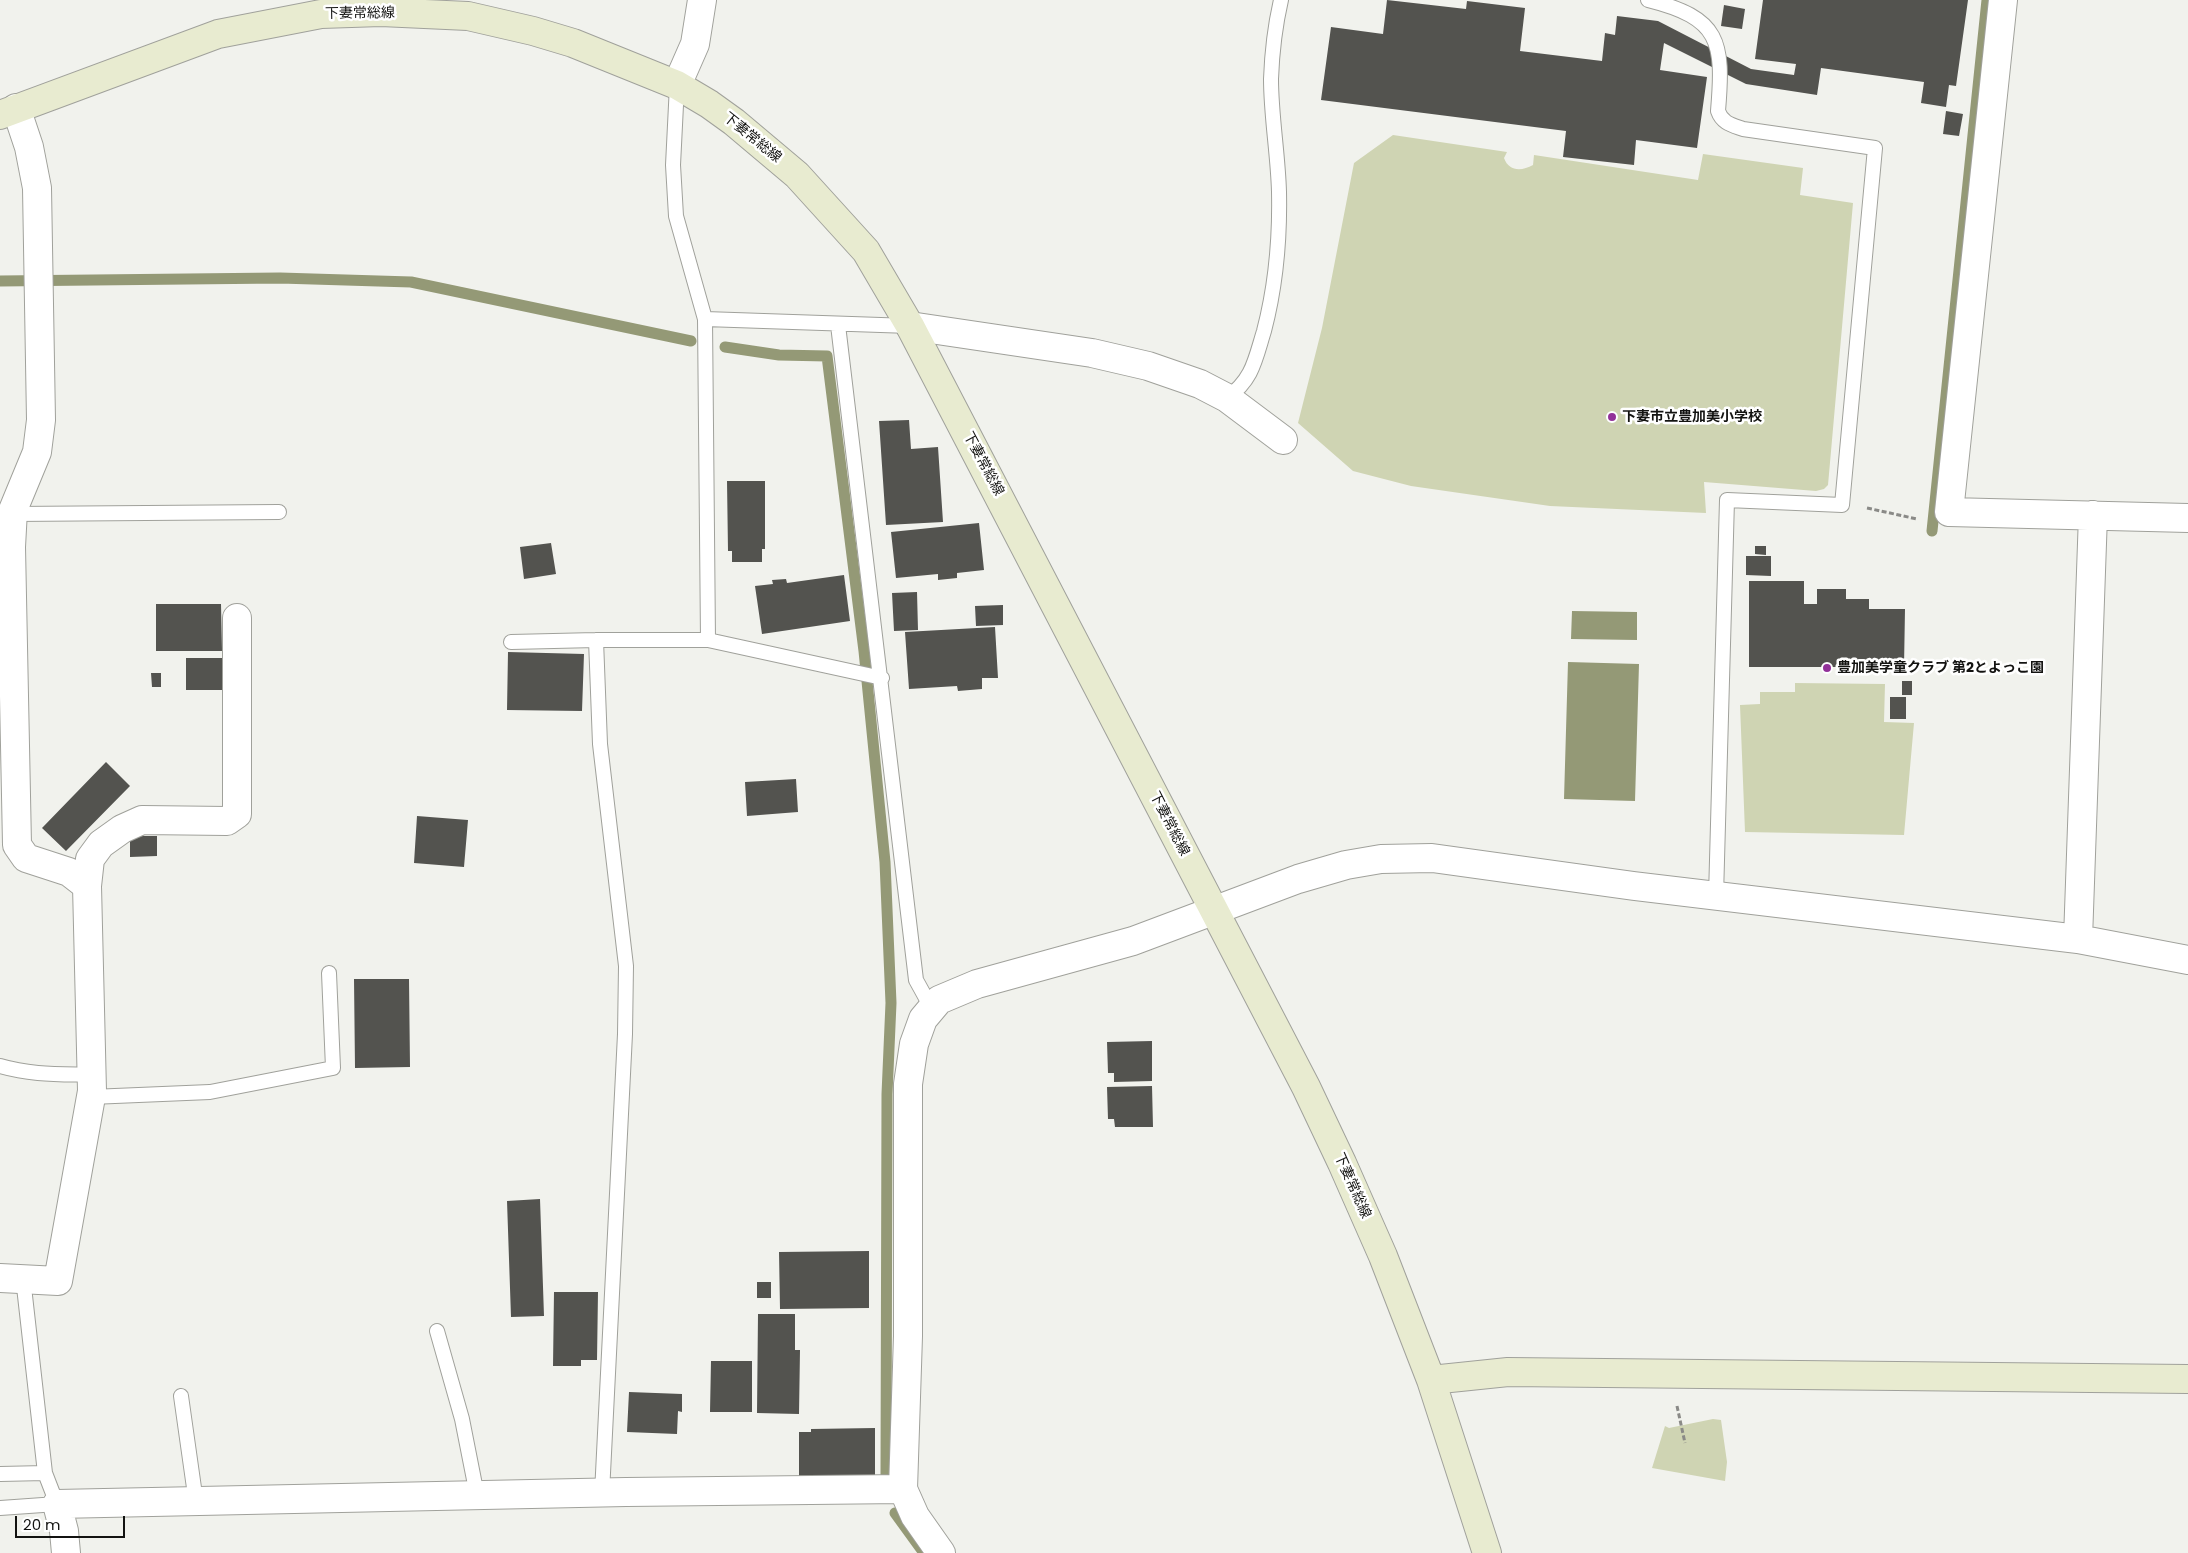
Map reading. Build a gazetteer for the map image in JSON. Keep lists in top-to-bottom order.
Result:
{
  "streets": {
    "main road": ["下妻常総線"]
  },
  "places": ["下妻市立豊加美小学校", "豊加美学童クラブ 第2とよっこ園"],
  "scale_bar": "20 m"
}
